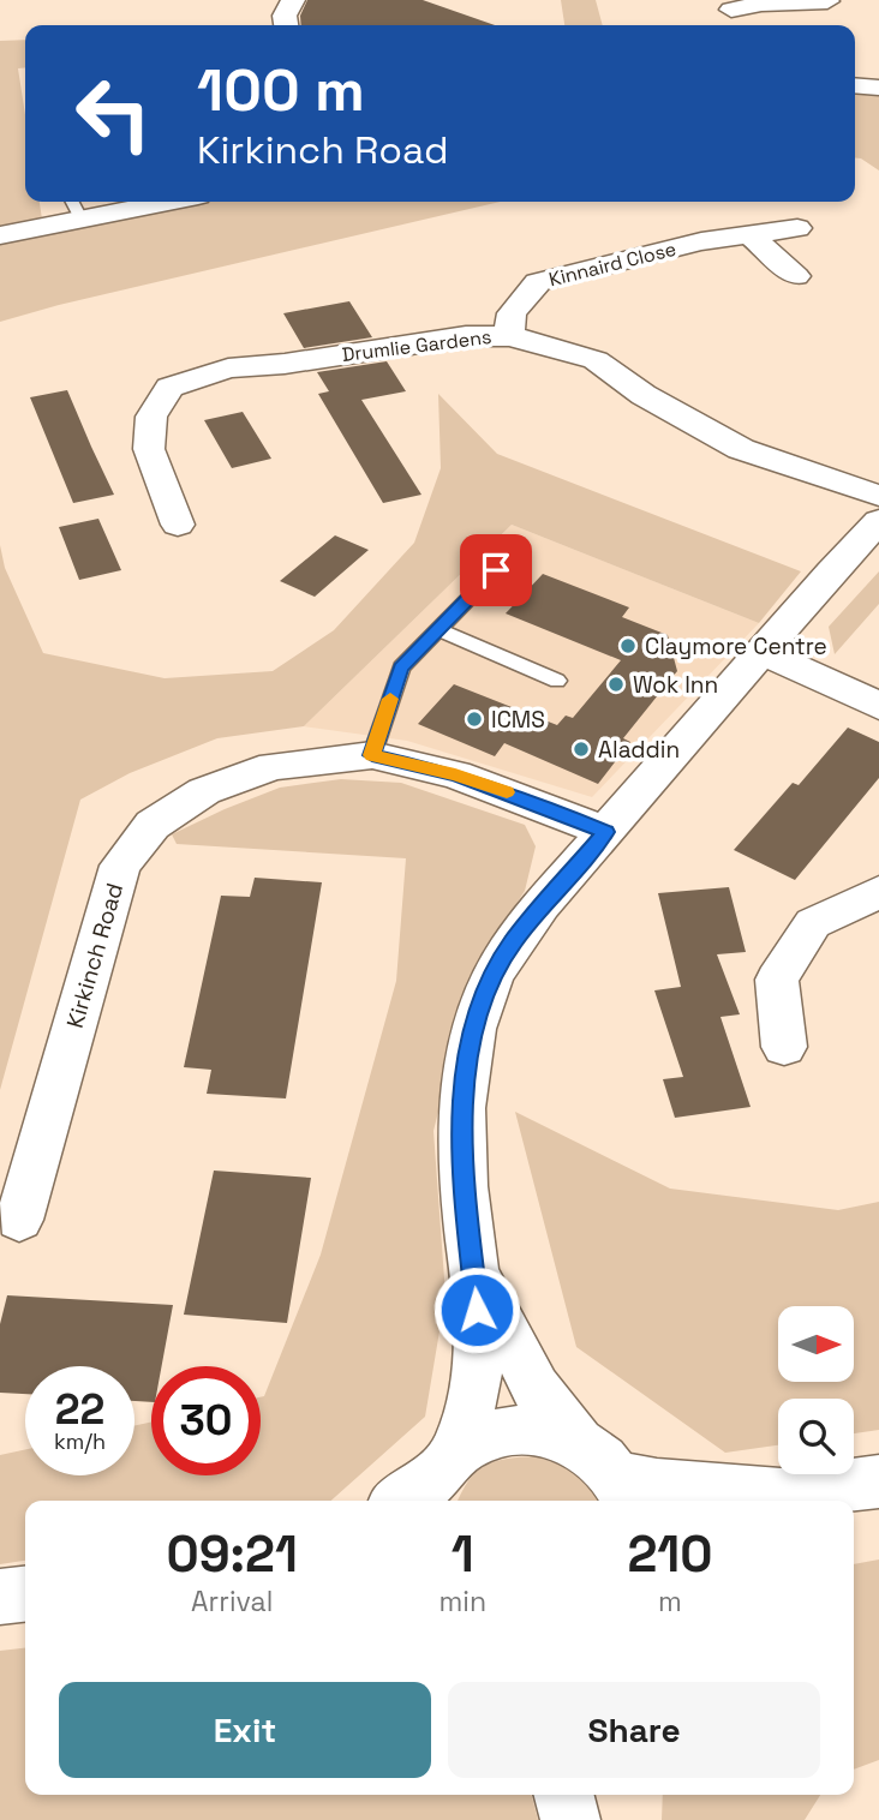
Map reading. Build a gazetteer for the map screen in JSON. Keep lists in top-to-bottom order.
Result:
{
  "streets": {
    "street": ["Kinnaird Close", "Drumlie Gardens", "Kirkinch Road"]
  },
  "crossings": [
    ["Kinnaird Close", "Drumlie Gardens"]
  ],
  "places": [
    "Claymore Centre",
    "Wok Inn",
    "ICMS",
    "Aladdin"
  ],
  "north": "right",
  "page": {
    "turn": ["100 m", "Kirkinch Road"],
    "speed": "22 km/h",
    "limit": "30",
    "eta": [
      "09:21",
      "Arrival",
      "1",
      "min",
      "210",
      "m"
    ],
    "buttons": ["Exit", "Share"]
  }
}
